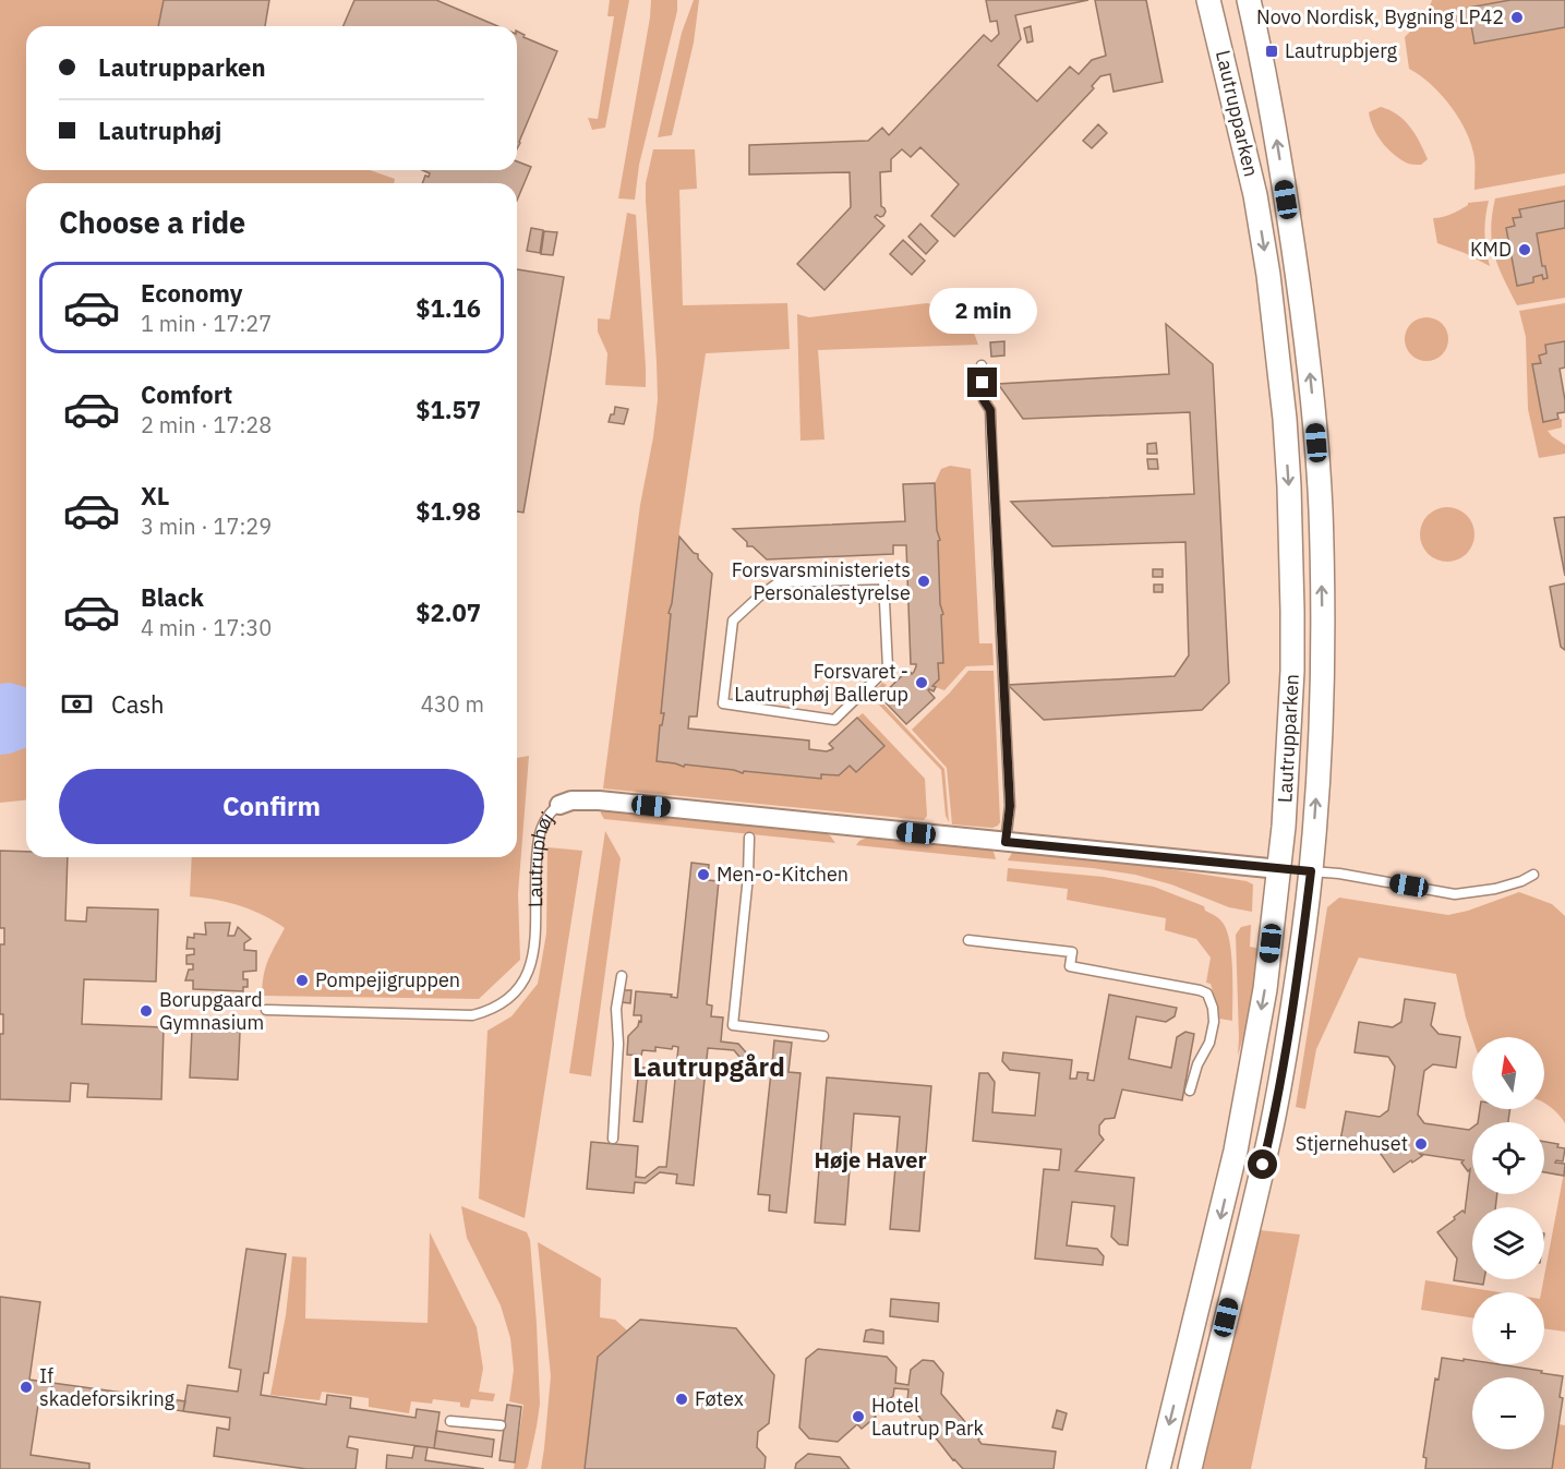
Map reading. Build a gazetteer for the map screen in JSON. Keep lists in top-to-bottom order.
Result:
{
  "streets": {
    "street": ["Lautrupparken", "Lautruphøj"]
  },
  "crossings": [
    ["Lautrupparken", "Lautruphøj"]
  ],
  "districts": ["Lautrupgård", "Høje Haver"],
  "places": {
    "other": [
      "Novo Nordisk, Bygning LP42",
      "KMD",
      "Forsvarsministeriets Personalestyrelse",
      "Forsvaret - Lautruphøj Ballerup",
      "Men-o-Kitchen",
      "Pompejigruppen",
      "Borupgaard Gymnasium",
      "Stjernehuset",
      "If skadeforsikring",
      "Føtex",
      "Hotel Lautrup Park"
    ],
    "transit": ["Lautrupbjerg"]
  },
  "north": "top",
  "page": {
    "banner": ["Lautrupparken", "Lautruphøj"],
    "heading": "Choose a ride",
    "list": [
      {
        "name": "Economy",
        "note": "1 min · 17:27",
        "value": "$1.16"
      },
      {
        "name": "Comfort",
        "note": "2 min · 17:28",
        "value": "$1.57"
      },
      {
        "name": "XL",
        "note": "3 min · 17:29",
        "value": "$1.98"
      },
      {
        "name": "Black",
        "note": "4 min · 17:30",
        "value": "$2.07"
      }
    ],
    "bubble": "2 min",
    "pay": ["Cash", "430 m"],
    "buttons": "Confirm",
    "map_buttons": ["+", "−"]
  }
}
